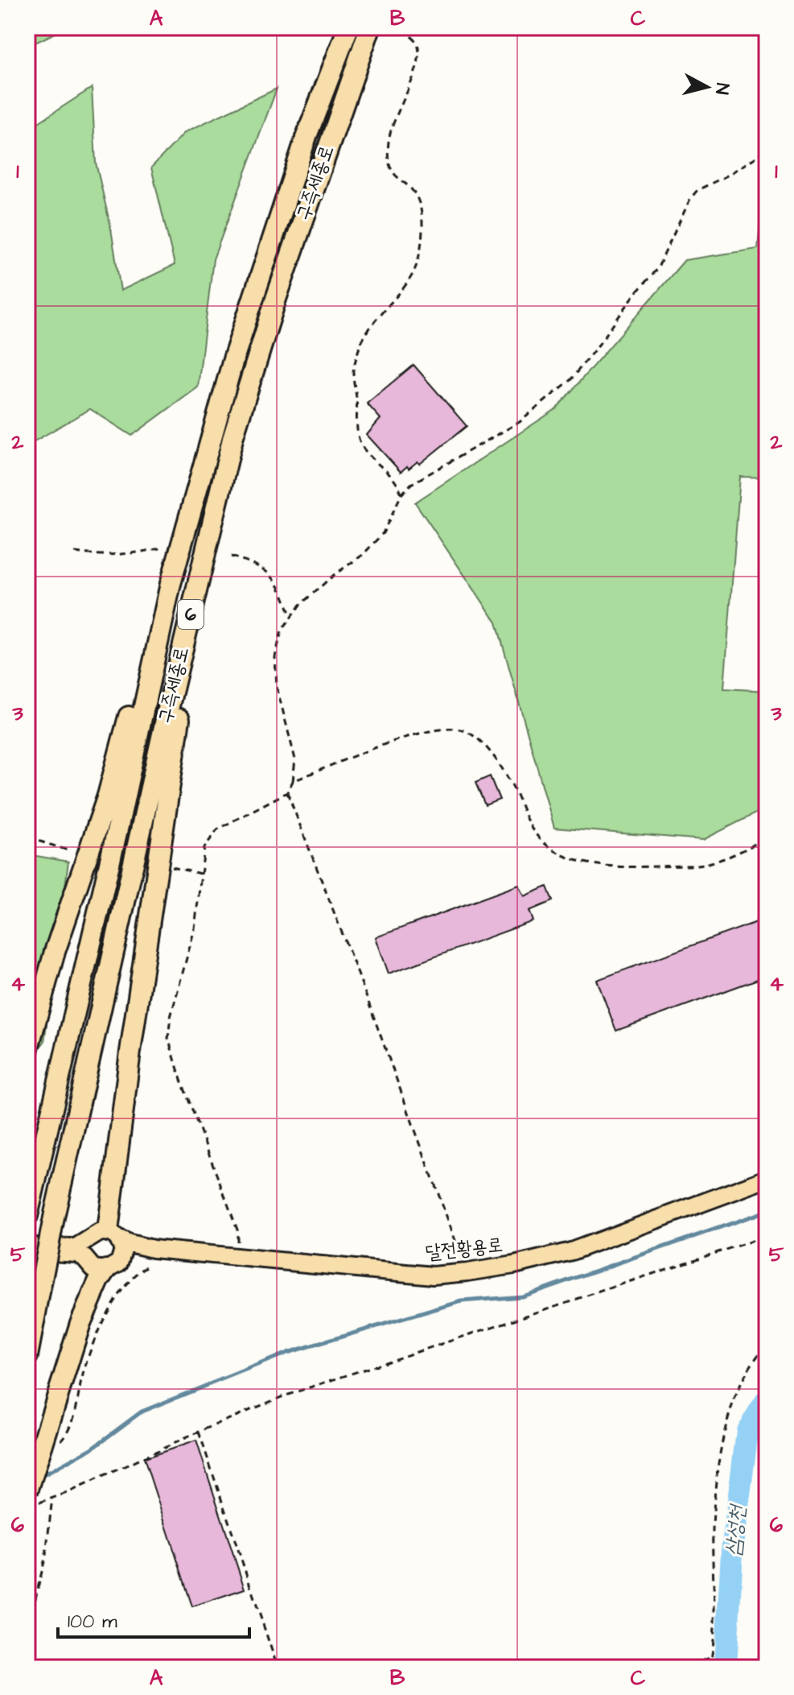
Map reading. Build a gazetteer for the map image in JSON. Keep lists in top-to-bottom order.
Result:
{
  "streets": {
    "highway": ["구즉세종로", "6"],
    "main road": ["달전황용로"]
  },
  "water": ["삼성천"],
  "scale_bar": "100 m",
  "north": "right",
  "grid": {
    "columns": ["A", "B", "C"],
    "rows": [
      "1",
      "2",
      "3",
      "4",
      "5",
      "6"
    ]
  }
}
